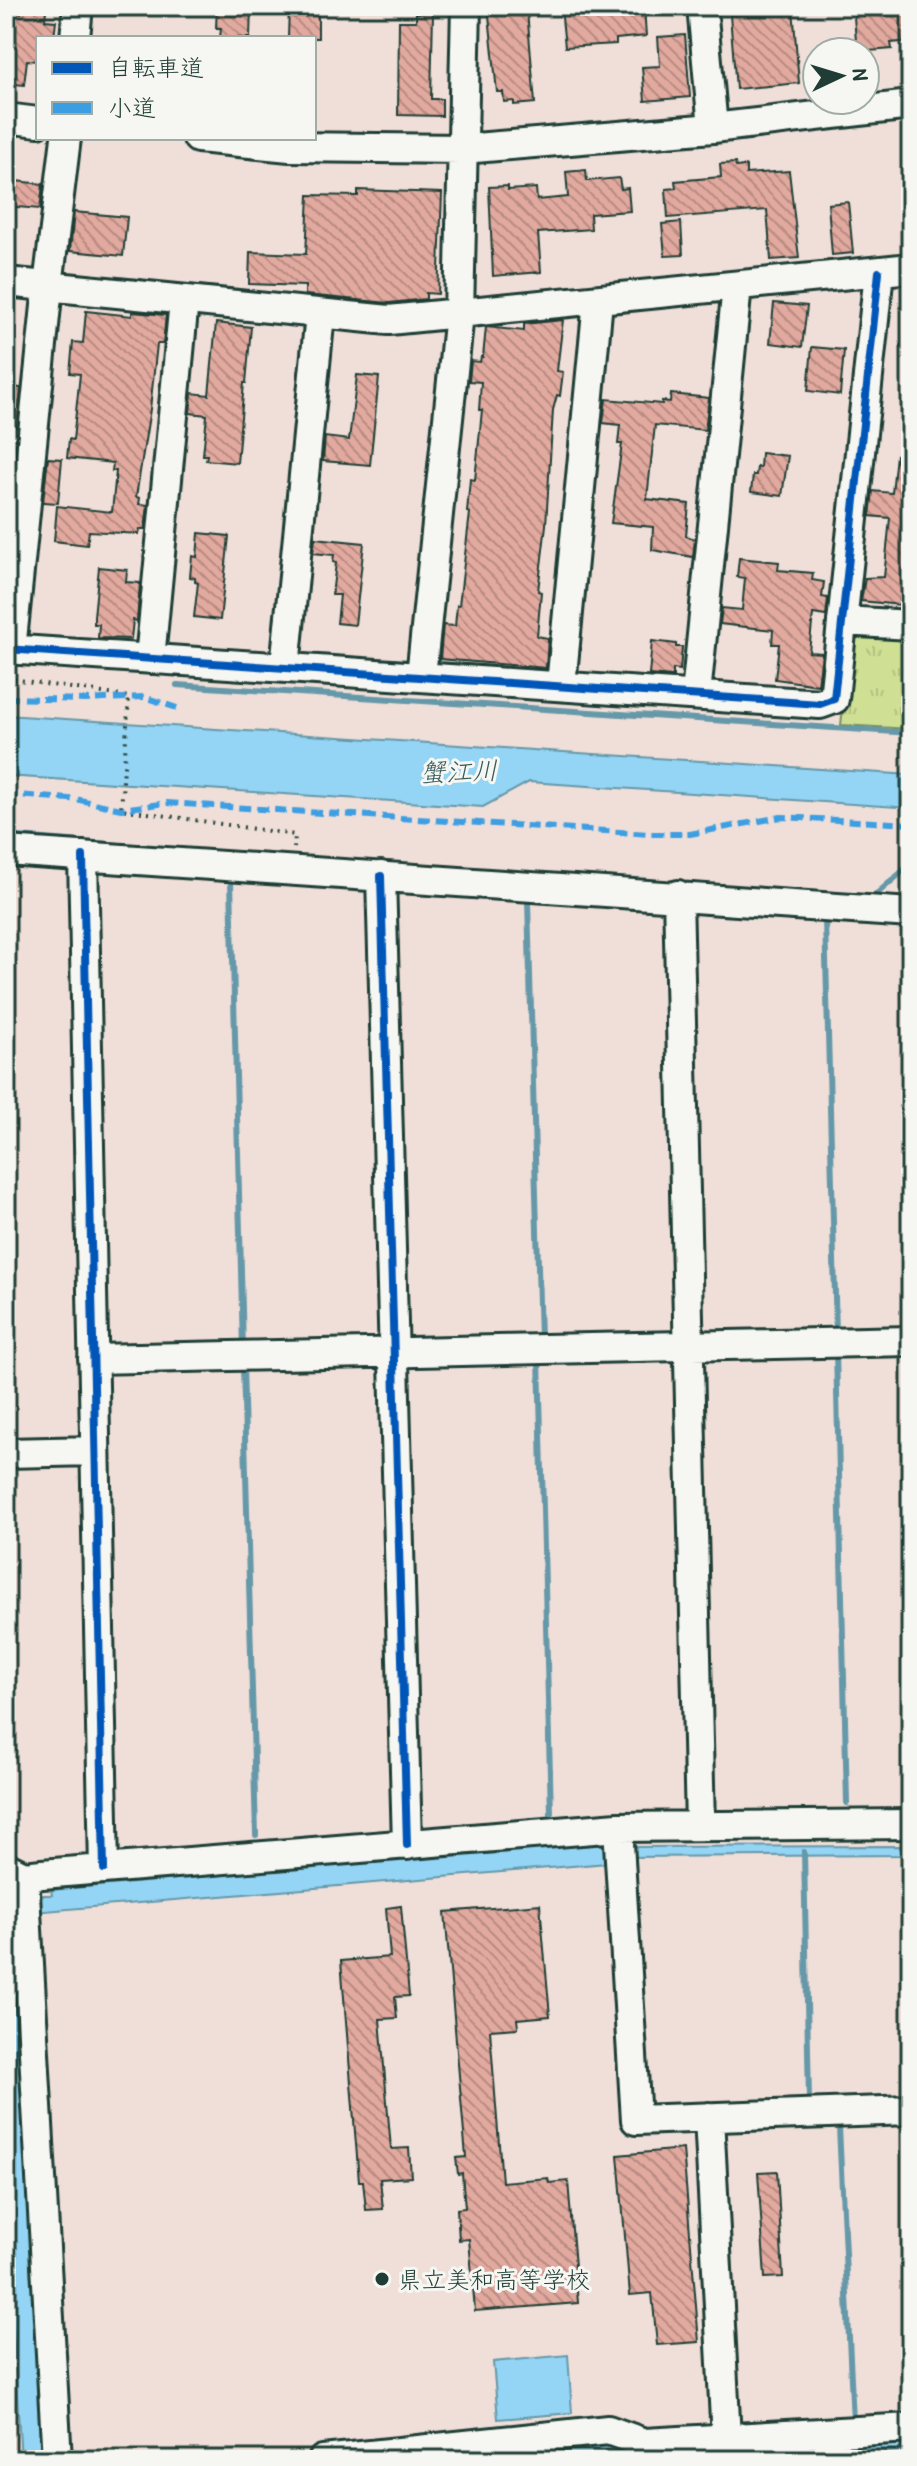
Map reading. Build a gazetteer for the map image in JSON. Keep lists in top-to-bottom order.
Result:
{
  "water": ["蟹江川"],
  "places": ["県立美和高等学校"],
  "legend": ["自転車道", "小道"],
  "north": "right"
}
